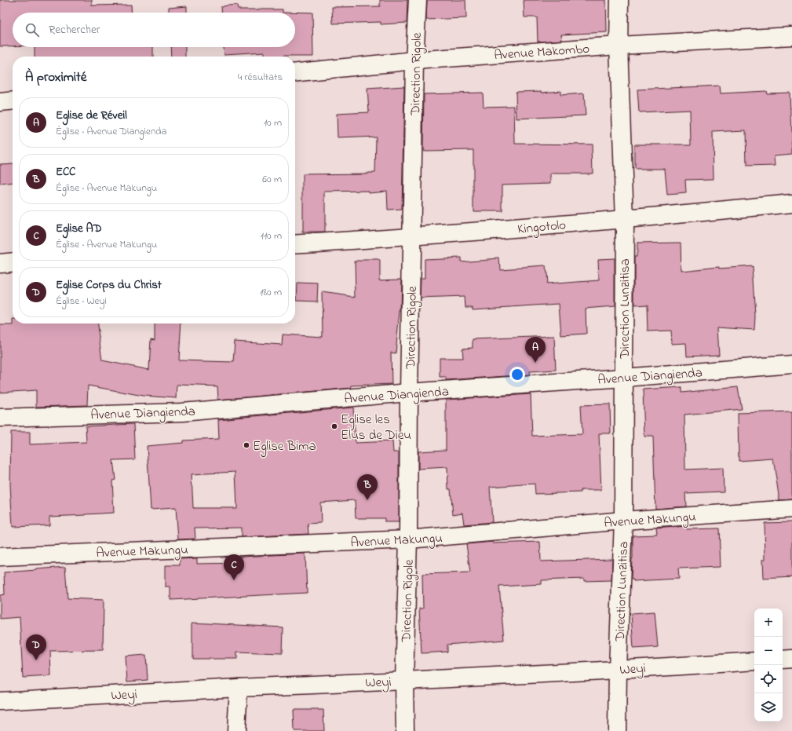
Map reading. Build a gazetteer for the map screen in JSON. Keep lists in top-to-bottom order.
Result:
{
  "streets": {
    "street": [
      "Avenue Makombo",
      "Direction Rigole",
      "Kingotolo",
      "Direction Lunzitisa",
      "Avenue Diangienda",
      "Avenue Makungu",
      "Weyi"
    ]
  },
  "crossings": [
    ["Avenue Makombo", "Direction Rigole"],
    ["Avenue Makombo", "Direction Lunzitisa"],
    ["Direction Rigole", "Kingotolo"],
    ["Direction Rigole", "Avenue Diangienda"],
    ["Direction Rigole", "Avenue Makungu"],
    ["Direction Rigole", "Weyi"],
    ["Kingotolo", "Direction Lunzitisa"],
    ["Direction Lunzitisa", "Avenue Diangienda"],
    ["Direction Lunzitisa", "Avenue Makungu"],
    ["Direction Lunzitisa", "Weyi"]
  ],
  "places": ["Eglise les Elus de Dieu", "Eglise Bima"],
  "page": {
    "search": "Rechercher",
    "heading": ["À proximité", "4 résultats"],
    "list": [
      {
        "mark": "A",
        "name": "Eglise de Réveil",
        "note": "Église · Avenue Diangienda",
        "value": "10 m"
      },
      {
        "mark": "B",
        "name": "ECC",
        "note": "Église · Avenue Makungu",
        "value": "60 m"
      },
      {
        "mark": "C",
        "name": "Eglise AD",
        "note": "Église · Avenue Makungu",
        "value": "110 m"
      },
      {
        "mark": "D",
        "name": "Eglise Corps du Christ",
        "note": "Église · Weyi",
        "value": "180 m"
      }
    ],
    "pins": [
      "A",
      "B",
      "C",
      "D"
    ],
    "map_buttons": ["+", "−"]
  }
}
